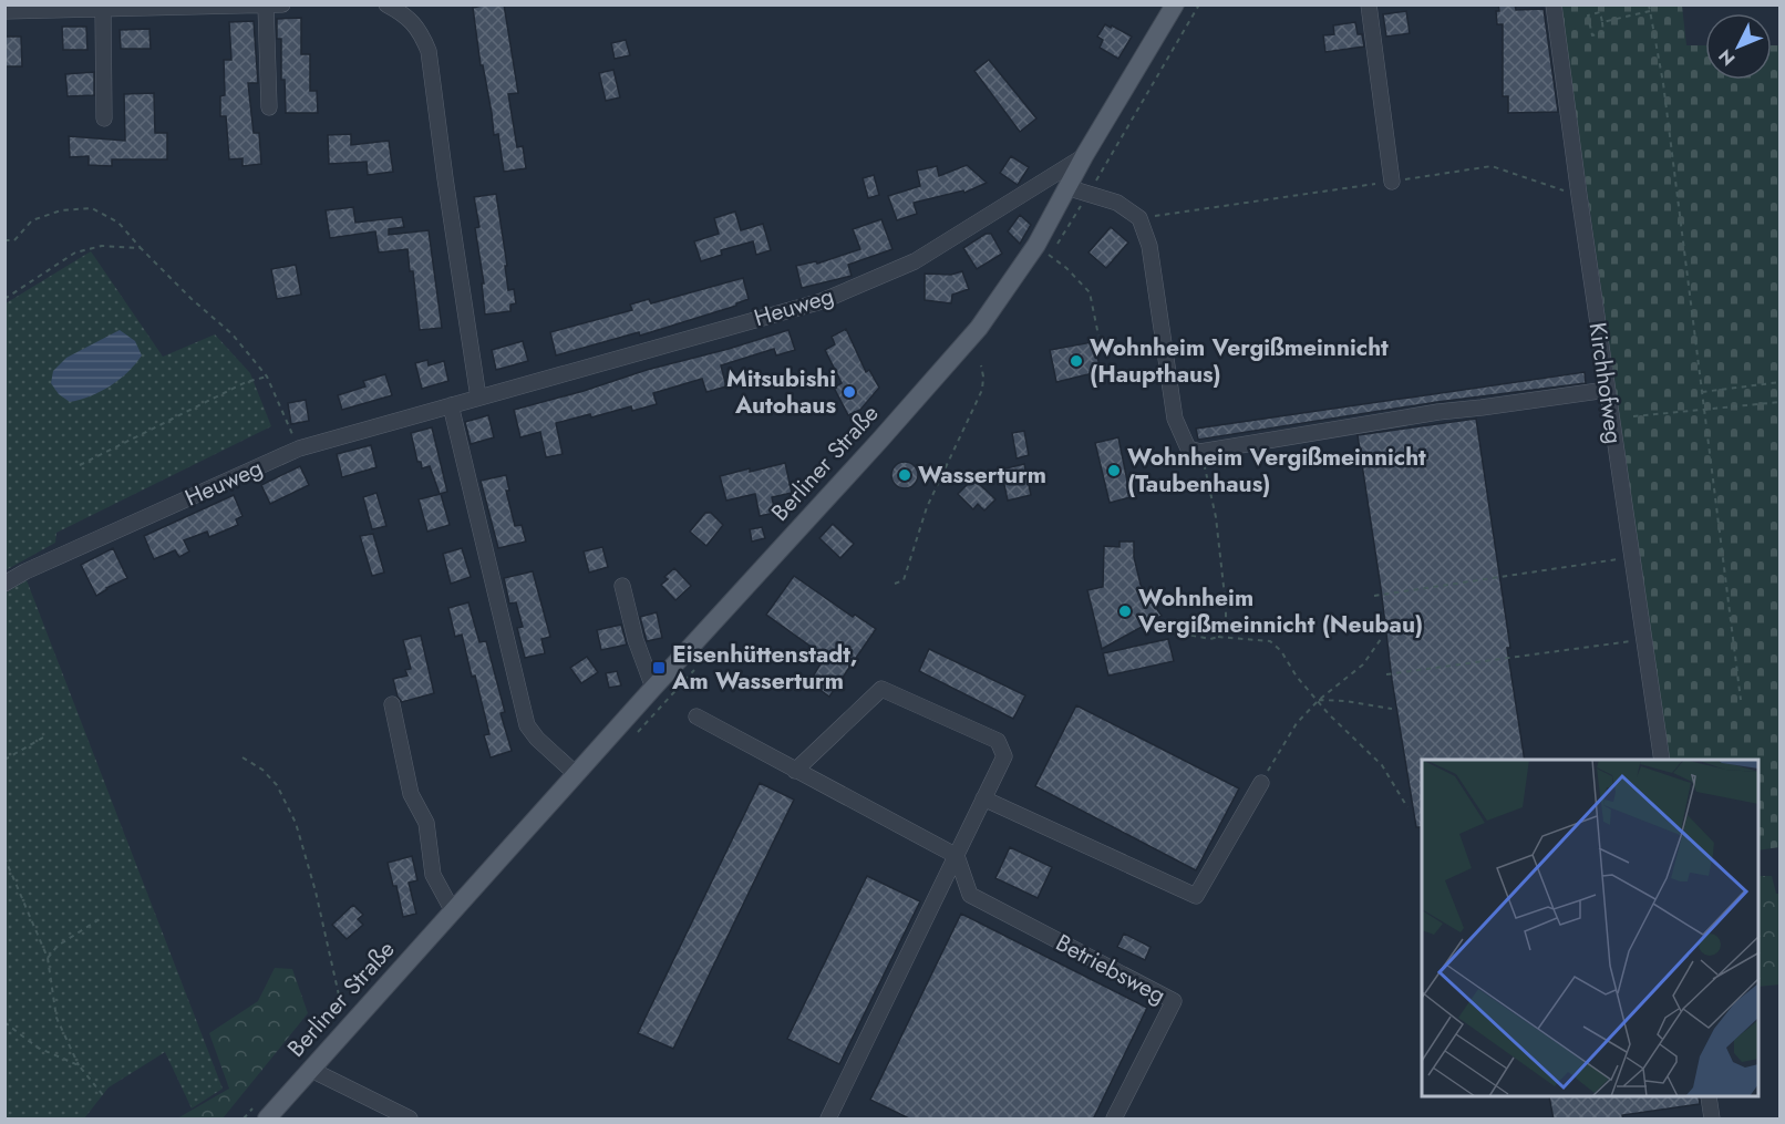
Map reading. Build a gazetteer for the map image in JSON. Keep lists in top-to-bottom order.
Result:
{
  "streets": {
    "main road": ["Berliner Straße"],
    "street": ["Heuweg", "Kirchhofweg", "Betriebsweg"]
  },
  "crossings": [
    ["Heuweg", "Berliner Straße"]
  ],
  "places": {
    "other": [
      "Wohnheim Vergißmeinnicht (Haupthaus)",
      "Mitsubishi Autohaus",
      "Wohnheim Vergißmeinnicht (Taubenhaus)",
      "Wasserturm",
      "Wohnheim Vergißmeinnicht (Neubau)"
    ],
    "transit": ["Eisenhüttenstadt, Am Wasserturm"]
  },
  "north": "bottom left"
}
